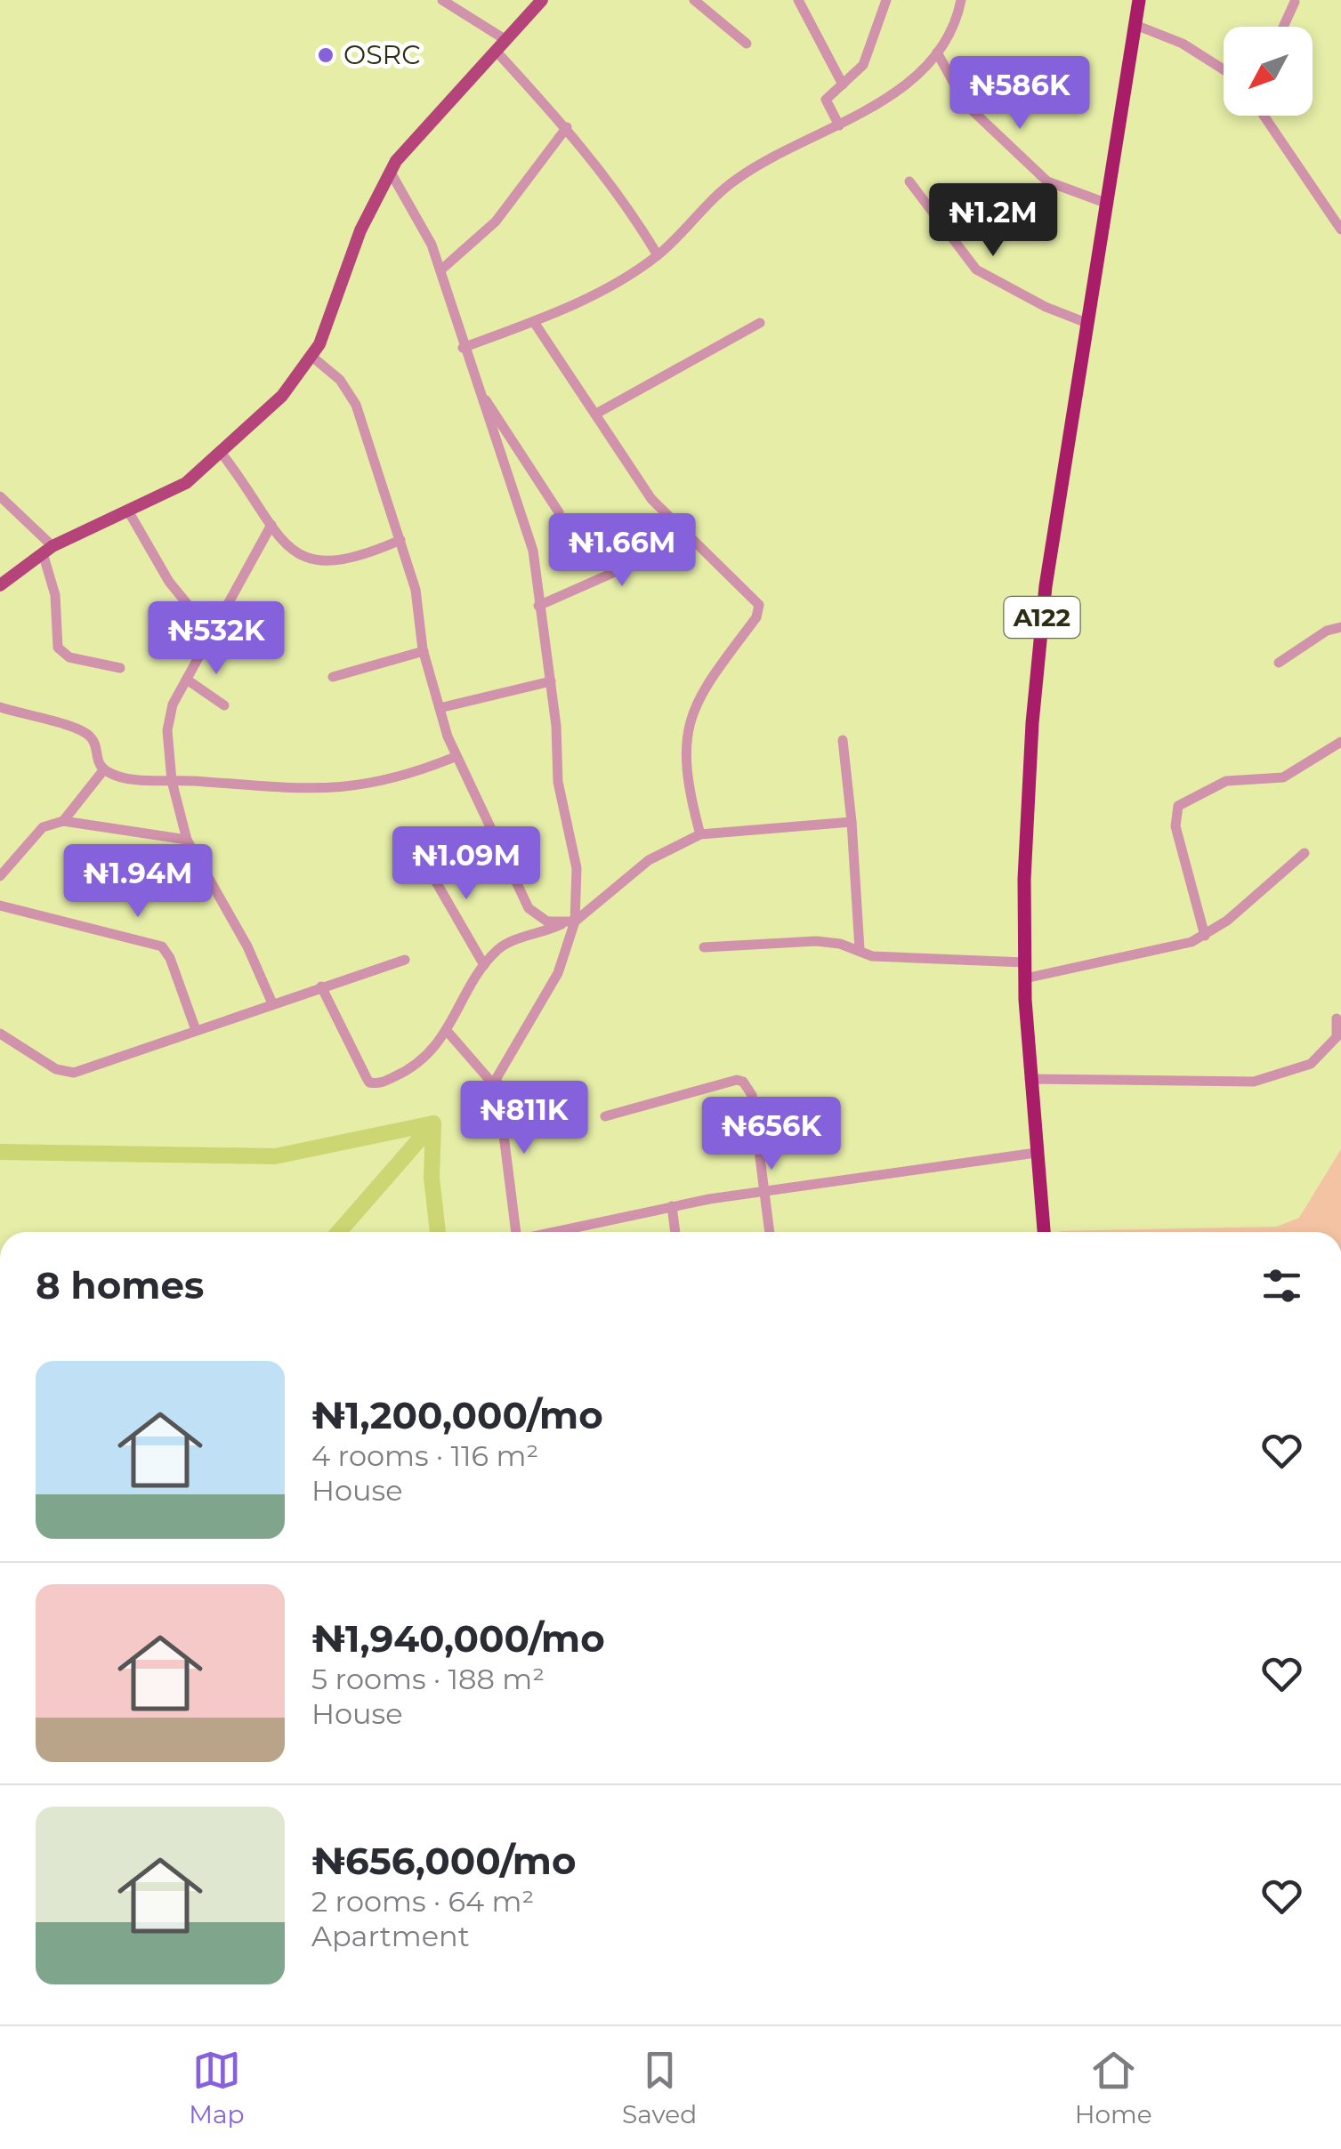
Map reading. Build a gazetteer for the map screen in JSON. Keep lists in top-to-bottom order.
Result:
{
  "streets": {
    "highway": ["A122"]
  },
  "places": ["OSRC"],
  "north": "bottom left",
  "page": {
    "price": [
      "₦586K",
      "₦1.2M",
      "₦1.66M",
      "₦532K",
      "₦1.09M",
      "₦1.94M",
      "₦811K",
      "₦656K"
    ],
    "heading": "8 homes",
    "list": [
      {
        "name": "₦1,200,000/mo",
        "note": "4 rooms · 116 m² · House"
      },
      {
        "name": "₦1,940,000/mo",
        "note": "5 rooms · 188 m² · House"
      },
      {
        "name": "₦656,000/mo",
        "note": "2 rooms · 64 m² · Apartment"
      }
    ],
    "tabs": ["Map", "Saved", "Home"]
  }
}
